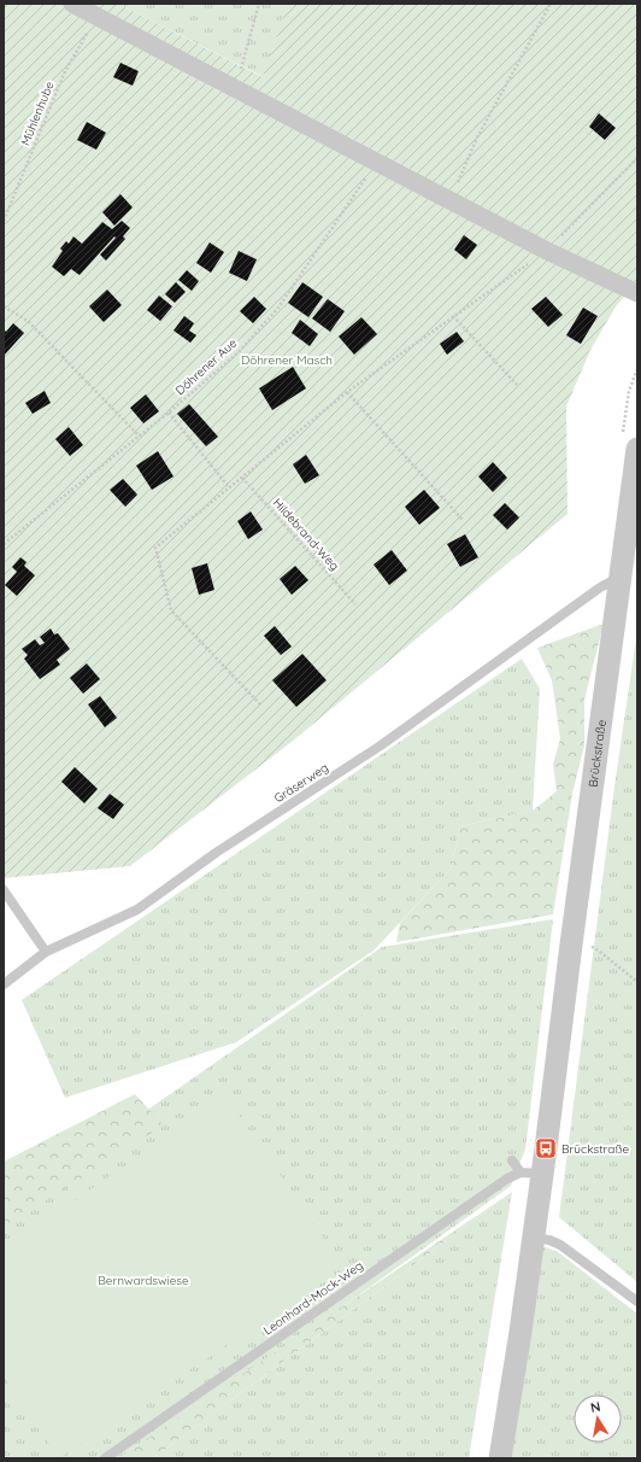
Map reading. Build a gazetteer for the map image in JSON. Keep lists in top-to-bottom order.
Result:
{
  "streets": {
    "street": ["Brückstraße"],
    "lane": ["Gräserweg", "Leonhard-Mock-Weg"],
    "path": ["Mühlenhube", "Döhrener Aue", "Hildebrand-Weg"]
  },
  "crossings": [
    ["Brückstraße", "Gräserweg"],
    ["Brückstraße", "Leonhard-Mock-Weg"]
  ],
  "parks": ["Döhrener Masch", "Bernwardswiese"],
  "places": {
    "bus stop": ["Brückstraße"]
  },
  "north": "top"
}
